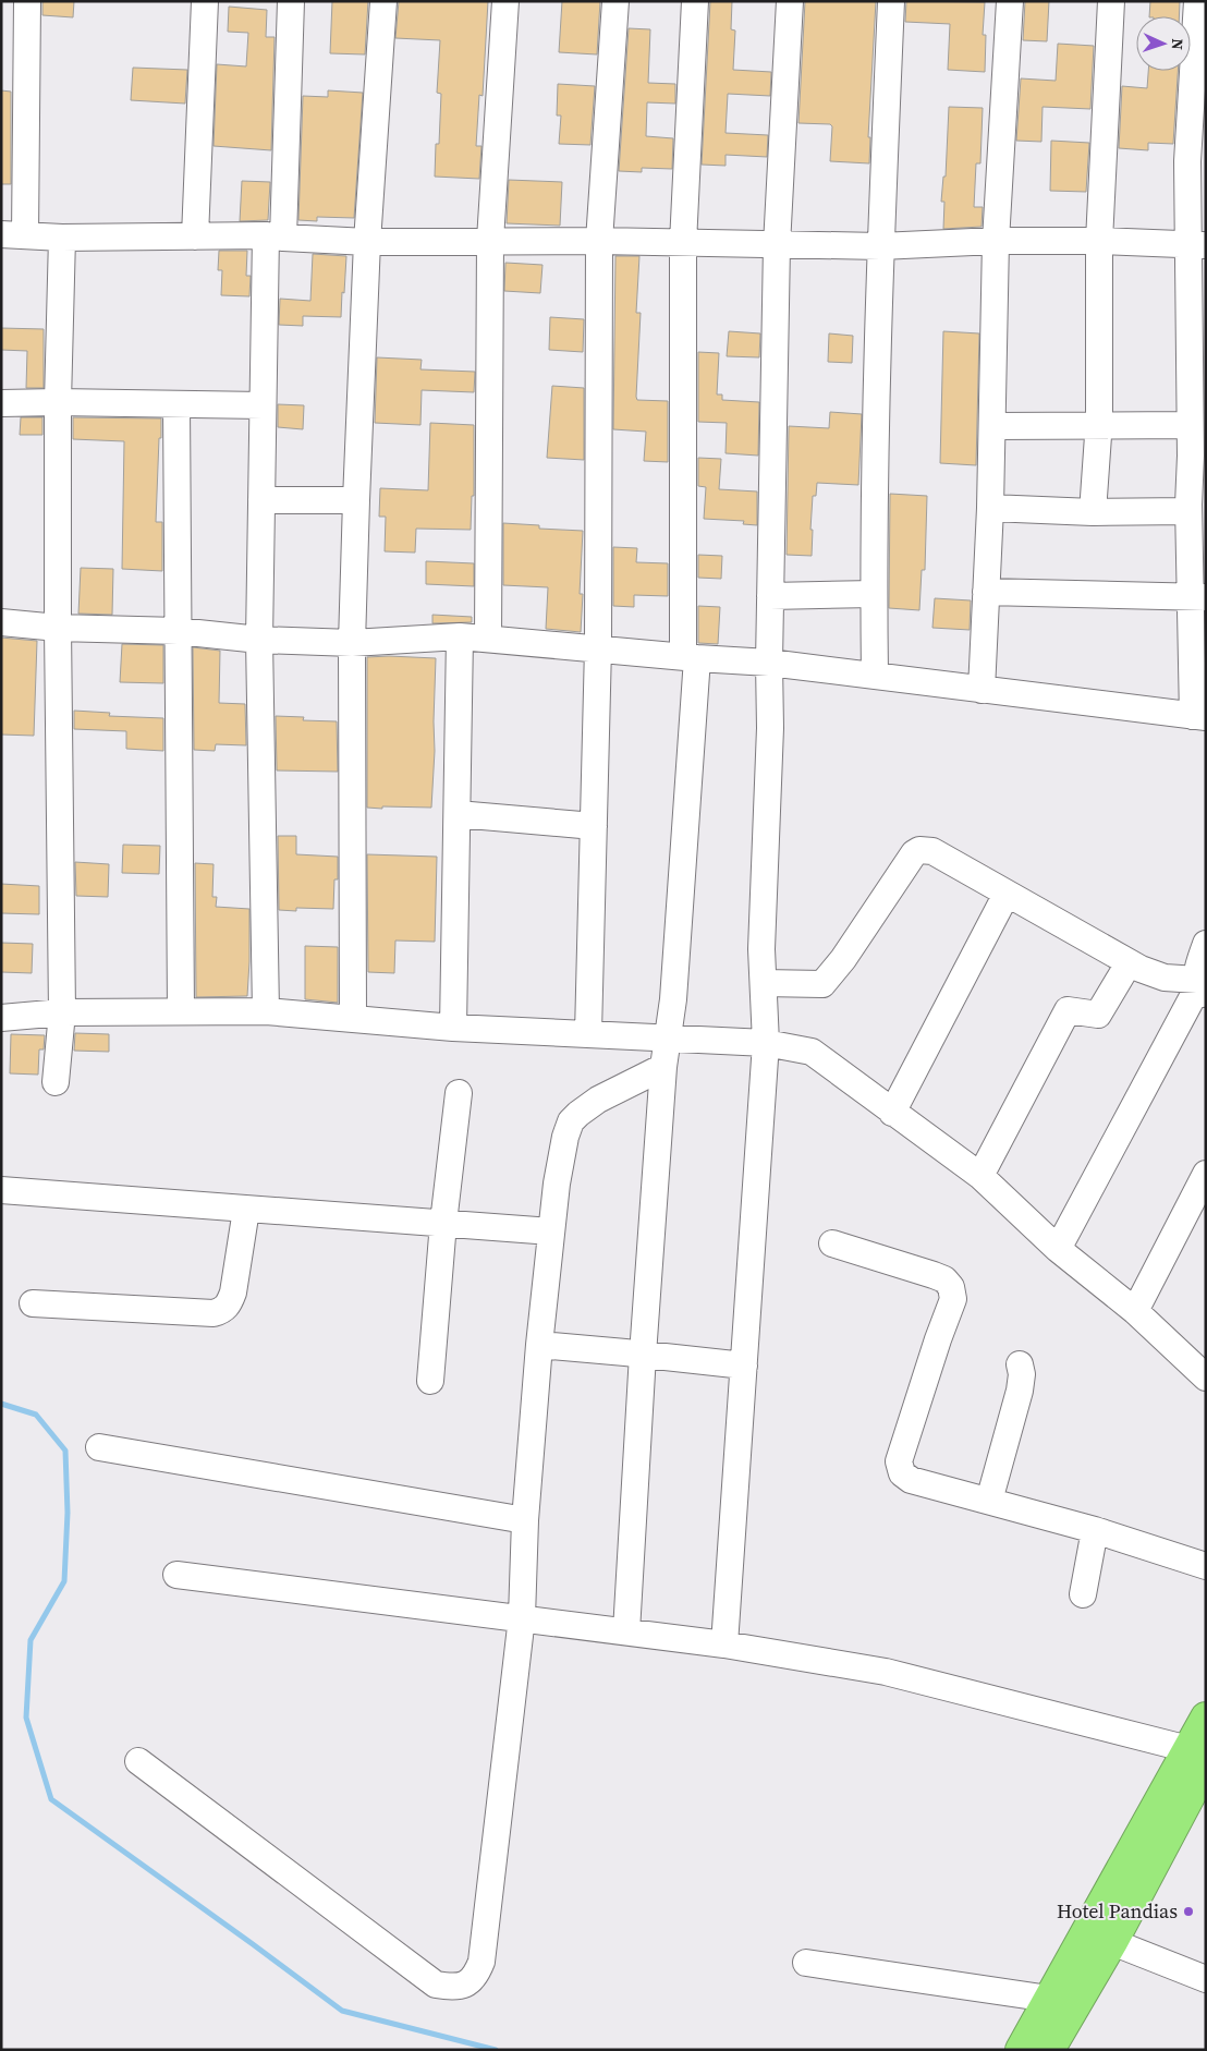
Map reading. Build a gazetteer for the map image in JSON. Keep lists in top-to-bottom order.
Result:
{
  "places": ["Hotel Pandias"],
  "north": "right"
}
